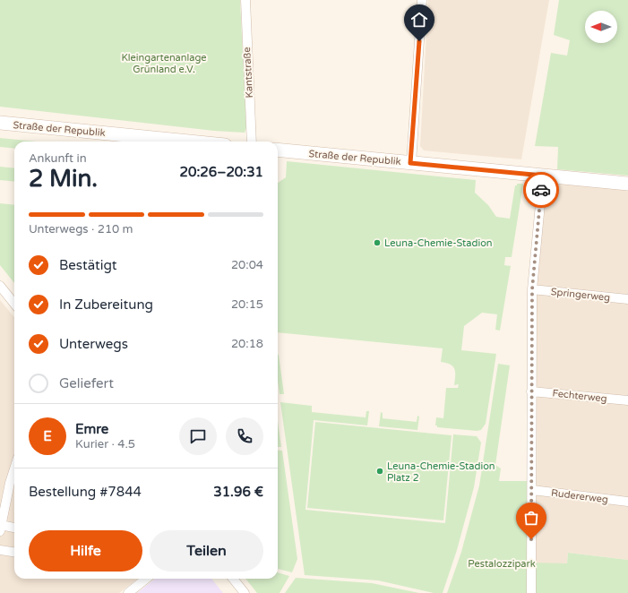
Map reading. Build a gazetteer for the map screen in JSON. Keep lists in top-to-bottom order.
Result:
{
  "streets": {
    "street": [
      "Kantstraße",
      "Straße der Republik",
      "Springerweg",
      "Fechterweg",
      "Rudererweg"
    ]
  },
  "parks": ["Kleingartenanlage Grünland e.V.", "Pestalozzipark"],
  "places": ["Leuna-Chemie-Stadion", "Leuna-Chemie-Stadion Platz 2"],
  "north": "left",
  "page": {
    "heading": ["2 Min.", "Ankunft in", "20:26–20:31"],
    "panel": [
      "Emre",
      "Kurier · 4.5",
      "Bestellung #7844",
      "31.96 €"
    ],
    "bar": "Unterwegs · 210 m",
    "list": [
      ["Bestätigt", "20:04"],
      ["In Zubereitung", "20:15"],
      ["Unterwegs", "20:18"],
      "Geliefert"
    ],
    "round": "E",
    "buttons": ["Hilfe", "Teilen"]
  }
}
